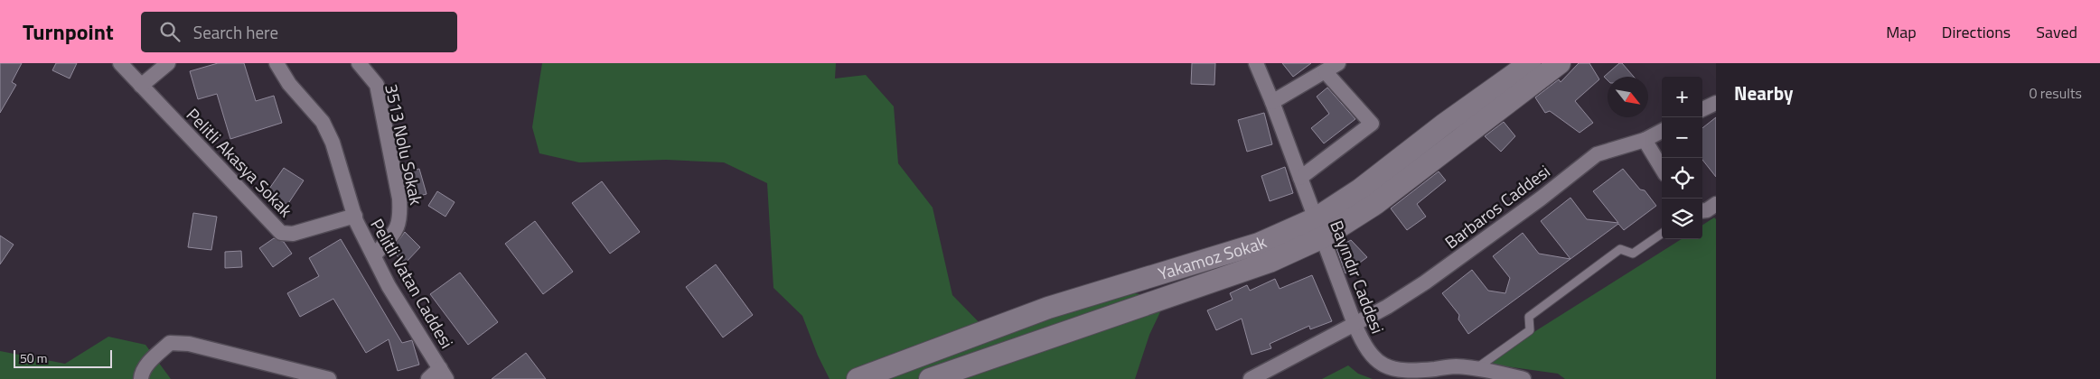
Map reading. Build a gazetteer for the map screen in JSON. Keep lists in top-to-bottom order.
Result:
{
  "streets": {
    "main road": ["Yakamoz Sokak"],
    "street": [
      "3513 Nolu Sokak",
      "Pelitli Akasya Sokak",
      "Barbaros Caddesi",
      "Bayındır Caddesi",
      "Pelitli Vatan Caddesi"
    ]
  },
  "crossings": [
    ["3513 Nolu Sokak", "Pelitli Vatan Caddesi"],
    ["Pelitli Akasya Sokak", "Pelitli Vatan Caddesi"],
    ["Barbaros Caddesi", "Bayındır Caddesi"],
    ["Yakamoz Sokak", "Bayındır Caddesi"]
  ],
  "scale_bar": "50 m",
  "north": "bottom right",
  "page": {
    "header": "Turnpoint",
    "search": "Search here",
    "nav": ["Map", "Directions", "Saved"],
    "heading": ["Nearby", "0 results"],
    "map_buttons": ["+", "−"],
    "scale": "50 m"
  }
}
